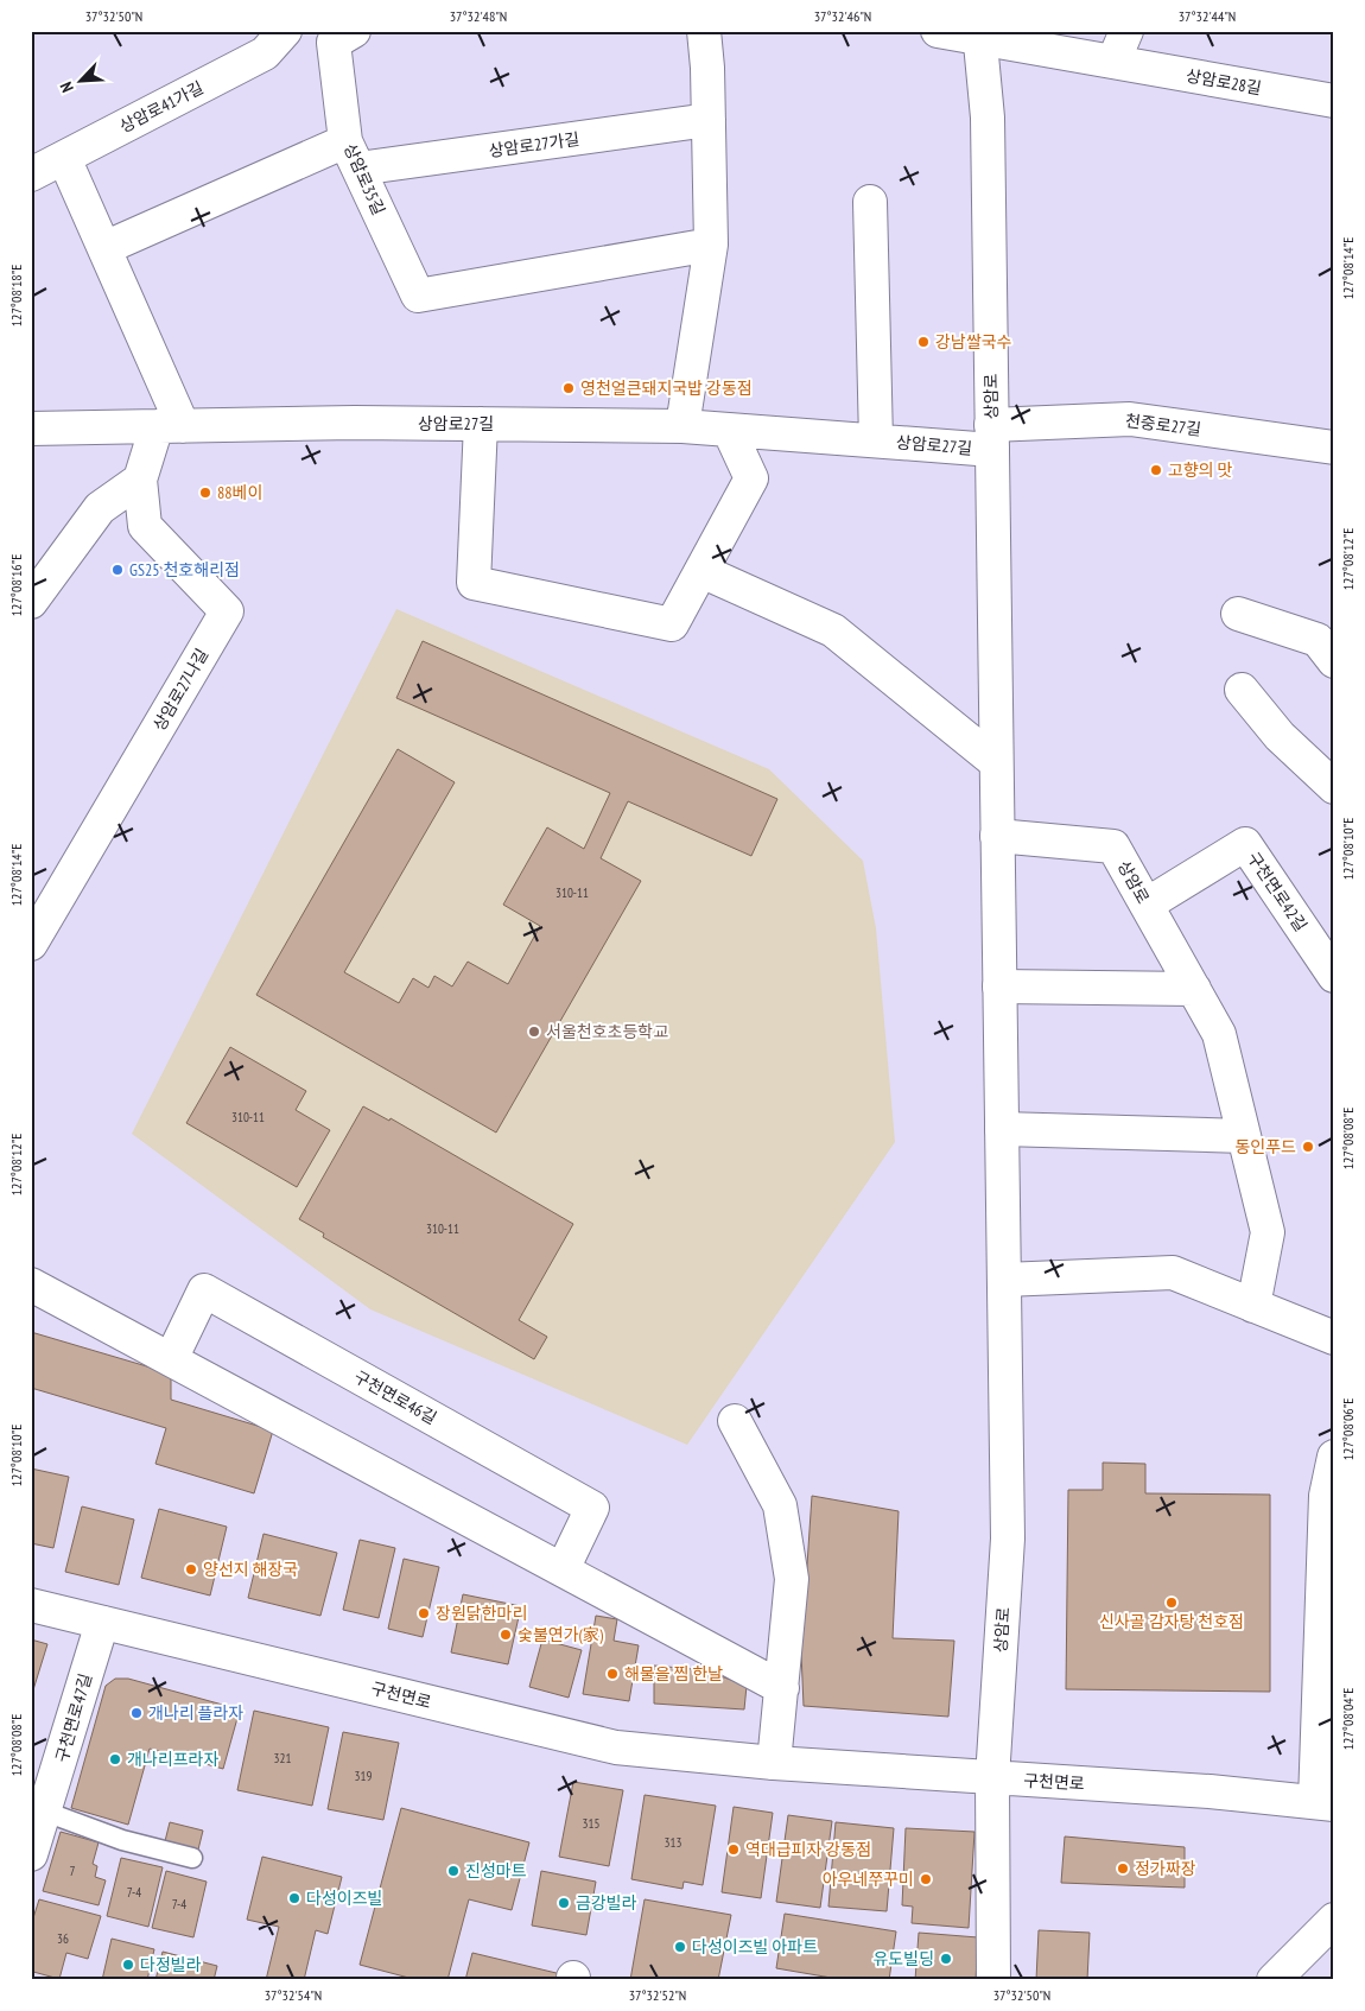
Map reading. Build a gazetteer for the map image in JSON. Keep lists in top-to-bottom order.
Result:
{
  "streets": {
    "street": [
      "상암로28길",
      "상암로41가길",
      "상암로27가길",
      "상암로35길",
      "상암로",
      "상암로27길",
      "천중로27길",
      "상암로27나길",
      "구천면로42길",
      "구천면로46길",
      "구천면로",
      "구천면로47길"
    ]
  },
  "crossings": [
    ["상암로28길", "상암로"],
    ["상암로27가길", "상암로35길"],
    ["상암로", "상암로27길"],
    ["상암로", "천중로27길"],
    ["상암로", "구천면로42길"],
    ["상암로", "구천면로"],
    ["상암로27길", "천중로27길"],
    ["상암로27길", "상암로27나길"],
    ["구천면로", "구천면로47길"]
  ],
  "places": [
    "강남쌀국수",
    "영천얼큰돼지국밥 강동점",
    "고향의 맛",
    "88베이",
    "GS25 천호해리점",
    "서울천호초등학교",
    "동인푸드",
    "양선지 해장국",
    "신사골 감자탕 천호점",
    "장원닭한마리",
    "숯불연가(家)",
    "해물을 찜 한날",
    "개나리 플라자",
    "개나리프라자",
    "역대급피자 강동점",
    "정가짜장",
    "진성마트",
    "아우네쭈꾸미",
    "다성이즈빌",
    "금강빌라",
    "다성이즈빌 아파트",
    "유도빌딩",
    "다정빌라"
  ],
  "house_numbers": [
    "310-11",
    "310-11",
    "310-11",
    "321",
    "319",
    "315",
    "313",
    "7",
    "7-4",
    "7-4",
    "36"
  ],
  "north": "bottom left",
  "coordinates": [
    "37°32'50\"N",
    "37°32'48\"N",
    "37°32'46\"N",
    "37°32'44\"N",
    "127°08'14\"E",
    "127°08'18\"E",
    "127°08'12\"E",
    "127°08'16\"E",
    "127°08'10\"E",
    "127°08'08\"E",
    "127°08'06\"E",
    "127°08'04\"E",
    "37°32'54\"N",
    "37°32'52\"N"
  ]
}
